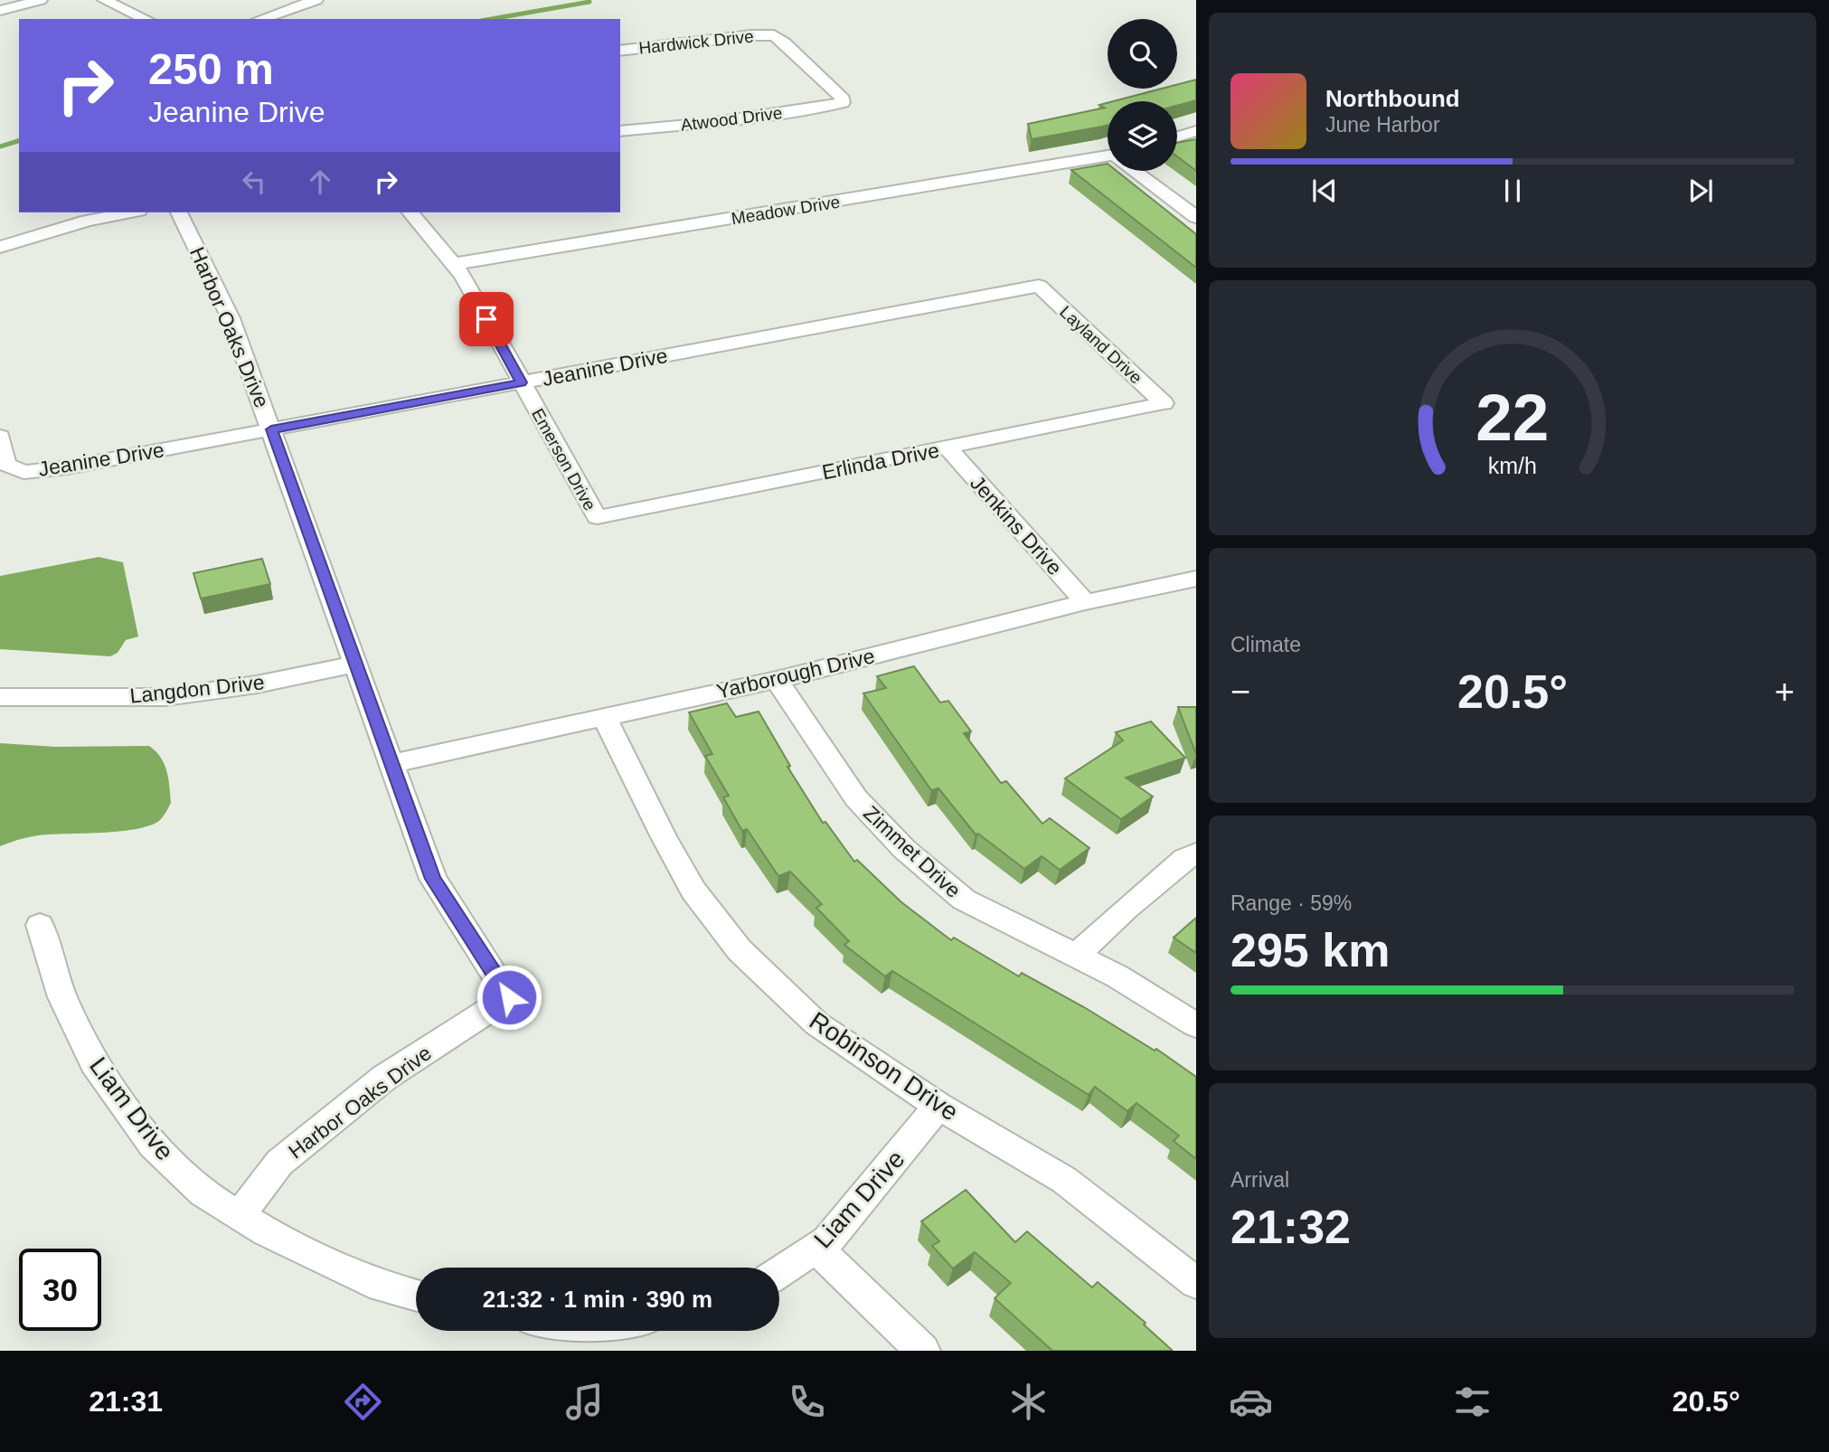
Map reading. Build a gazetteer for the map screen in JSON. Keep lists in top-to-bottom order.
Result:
{
  "streets": {
    "street": [
      "Hardwick Drive",
      "Atwood Drive",
      "Meadow Drive",
      "Harbor Oaks Drive",
      "Layland Drive",
      "Jeanine Drive",
      "Emerson Drive",
      "Erlinda Drive",
      "Jenkins Drive",
      "Yarborough Drive",
      "Langdon Drive",
      "Zimmet Drive",
      "Robinson Drive",
      "Liam Drive"
    ]
  },
  "crossings": [
    ["Hardwick Drive", "Atwood Drive"],
    ["Meadow Drive", "Emerson Drive"],
    ["Harbor Oaks Drive", "Jeanine Drive"],
    ["Harbor Oaks Drive", "Yarborough Drive"],
    ["Harbor Oaks Drive", "Langdon Drive"],
    ["Harbor Oaks Drive", "Liam Drive"],
    ["Layland Drive", "Jeanine Drive"],
    ["Layland Drive", "Erlinda Drive"],
    ["Jeanine Drive", "Emerson Drive"],
    ["Emerson Drive", "Erlinda Drive"],
    ["Erlinda Drive", "Jenkins Drive"],
    ["Jenkins Drive", "Yarborough Drive"],
    ["Yarborough Drive", "Zimmet Drive"],
    ["Yarborough Drive", "Robinson Drive"],
    ["Robinson Drive", "Liam Drive"]
  ],
  "page": {
    "turn": ["250 m", "Jeanine Drive"],
    "song": ["Northbound", "June Harbor"],
    "tile": [
      "Climate",
      ["Range · 59%", "295 km"],
      ["Arrival", "21:32"]
    ],
    "heat": ["−", "20.5°", "+"],
    "limit": "30",
    "trip": "21:32 · 1 min · 390 m",
    "tabs": ["21:31", "20.5°"],
    "gauge": ["22", "km/h"]
  }
}
